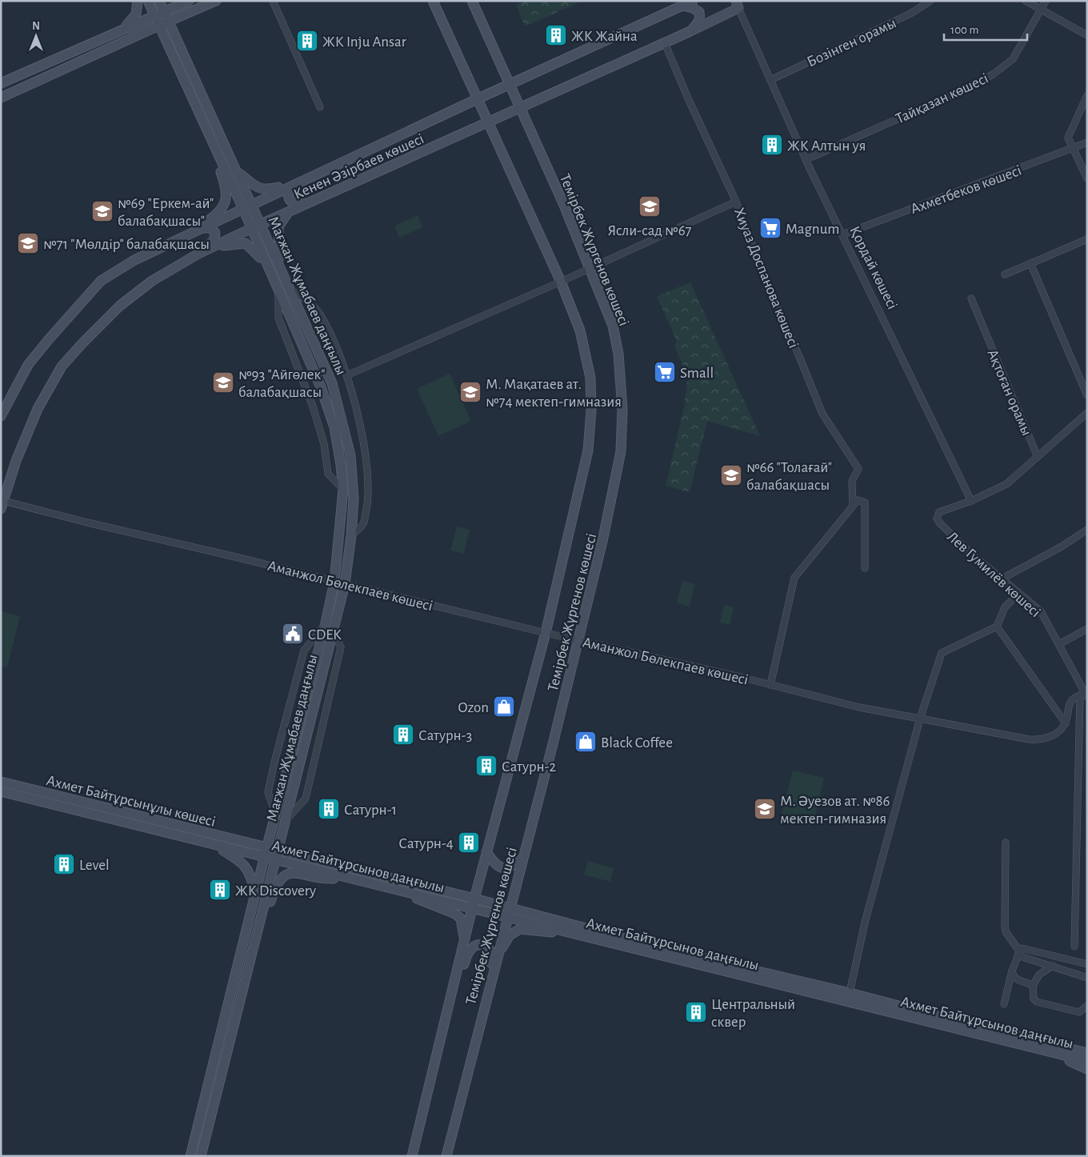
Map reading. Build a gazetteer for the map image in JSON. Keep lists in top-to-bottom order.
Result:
{
  "streets": {
    "street": [
      "Бозінген орамы",
      "Тайқазан көшесі",
      "Кенен Әзірбаев көшесі",
      "Ахметбеков көшесі",
      "Темірбек Жүргенов көшесі",
      "Қордай көшесі",
      "Хиуаз Доспанова көшесі",
      "Мағжан Жұмабаев даңғылы",
      "Ақтоған орамы",
      "Лев Гумилёв көшесі",
      "Аманжол Бөлекпаев көшесі",
      "Ахмет Байтұрсынұлы көшесі",
      "Ахмет Байтұрсынов даңғылы"
    ]
  },
  "crossings": [
    ["Бозінген орамы", "Қордай көшесі"],
    ["Тайқазан көшесі", "Қордай көшесі"],
    ["Кенен Әзірбаев көшесі", "Темірбек Жүргенов көшесі"],
    ["Кенен Әзірбаев көшесі", "Қордай көшесі"],
    ["Кенен Әзірбаев көшесі", "Мағжан Жұмабаев даңғылы"],
    ["Кенен Әзірбаев көшесі", "Аманжол Бөлекпаев көшесі"],
    ["Ахметбеков көшесі", "Қордай көшесі"],
    ["Темірбек Жүргенов көшесі", "Хиуаз Доспанова көшесі"],
    ["Темірбек Жүргенов көшесі", "Аманжол Бөлекпаев көшесі"],
    ["Темірбек Жүргенов көшесі", "Ахмет Байтұрсынов даңғылы"],
    ["Қордай көшесі", "Лев Гумилёв көшесі"],
    ["Мағжан Жұмабаев даңғылы", "Аманжол Бөлекпаев көшесі"],
    ["Мағжан Жұмабаев даңғылы", "Ахмет Байтұрсынов даңғылы"],
    ["Ахмет Байтұрсынұлы көшесі", "Ахмет Байтұрсынов даңғылы"]
  ],
  "places": {
    "building": [
      "ЖК Жайна",
      "ЖК Inju Ansar",
      "ЖК Алтын уя",
      "Сатурн-3",
      "Сатурн-2",
      "Сатурн-1",
      "Сатурн-4",
      "Level",
      "ЖК Discovery",
      "Центральный сквер"
    ],
    "school or university": [
      "Ясли-сад №67",
      "№69 \"Еркем-ай\" балабақшасы\"",
      "№71 \"Мөлдір\" балабақшасы",
      "№93 \"Айгөлек\" балабақшасы",
      "М. Мақатаев ат. №74 мектеп-гимназия",
      "№66 \"Толағай\" балабақшасы",
      "М. Әуезов ат. №86 мектеп-гимназия"
    ],
    "supermarket": ["Magnum", "Small"],
    "public building": ["CDEK"],
    "shop": ["Ozon", "Black Coffee"]
  },
  "scale_bar": "100 m",
  "north": "top"
}
